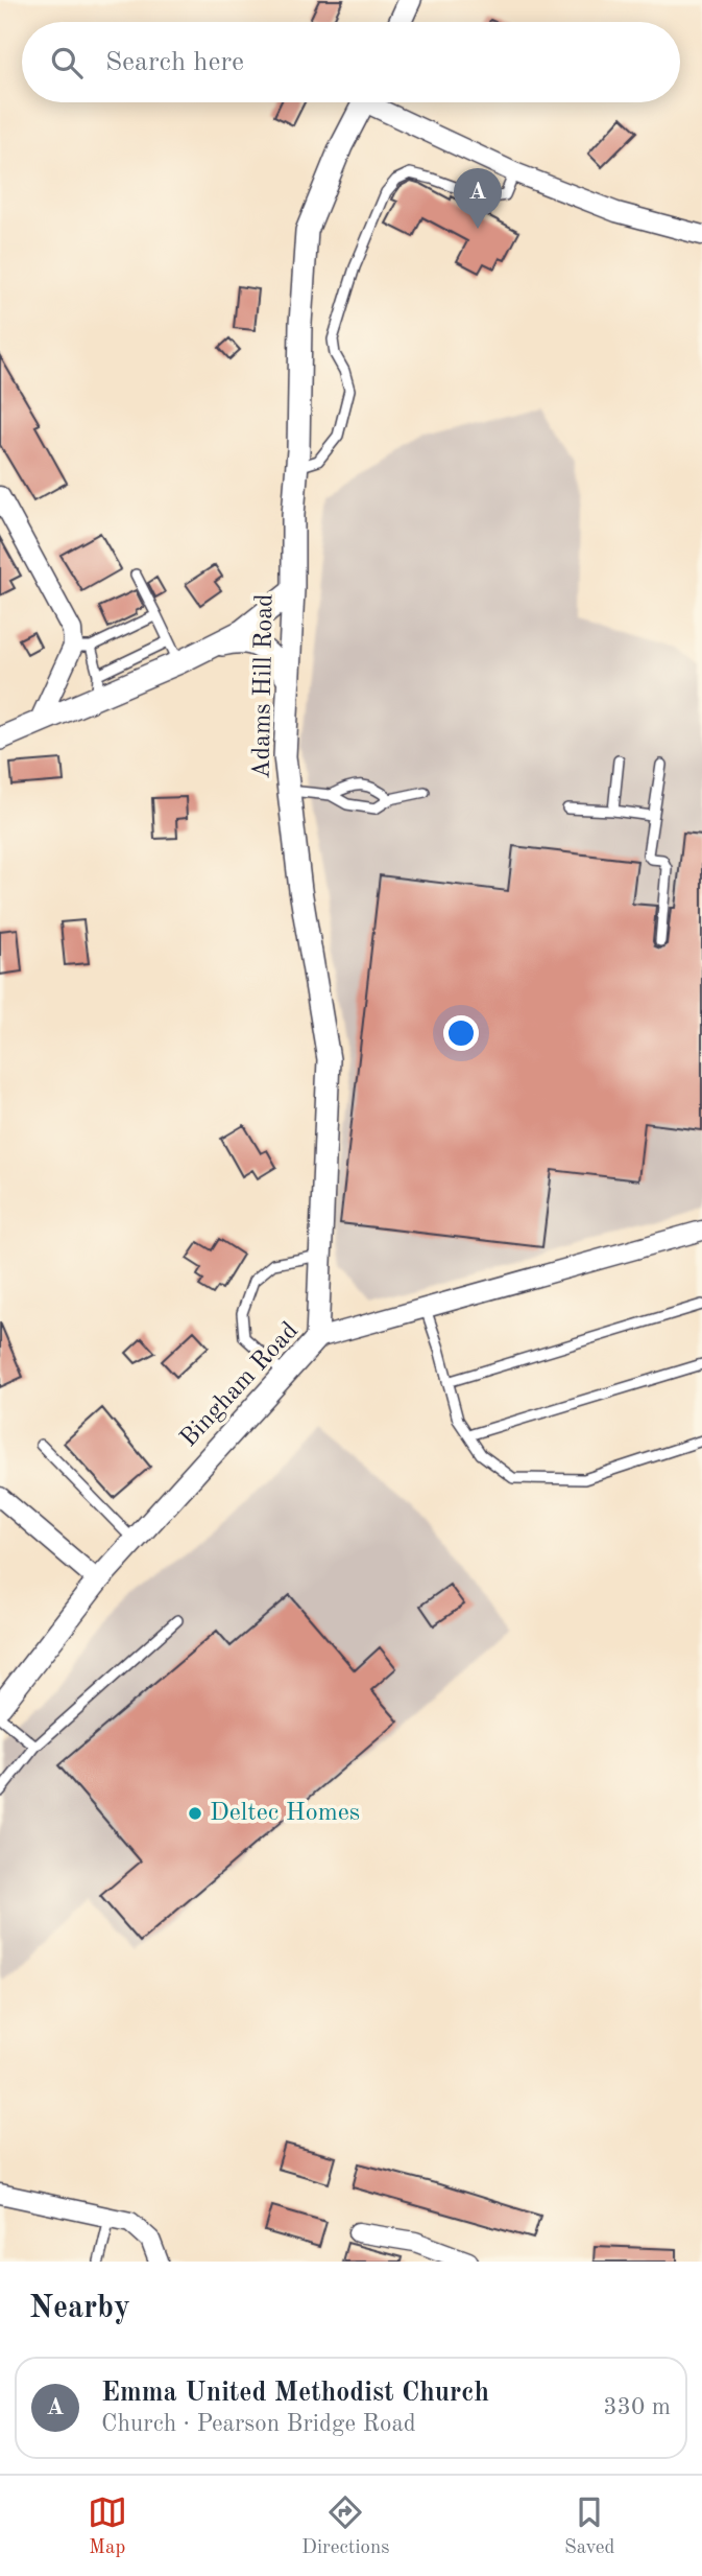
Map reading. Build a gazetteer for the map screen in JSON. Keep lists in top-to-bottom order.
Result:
{
  "streets": {
    "street": ["Adams Hill Road", "Bingham Road"]
  },
  "crossings": [
    ["Adams Hill Road", "Bingham Road"]
  ],
  "places": ["Deltec Homes"],
  "page": {
    "search": "Search here",
    "pins": "A",
    "heading": "Nearby",
    "list": [
      {
        "mark": "A",
        "name": "Emma United Methodist Church",
        "note": "Church · Pearson Bridge Road",
        "value": "330 m"
      }
    ],
    "nav": ["Map", "Directions", "Saved"]
  }
}
